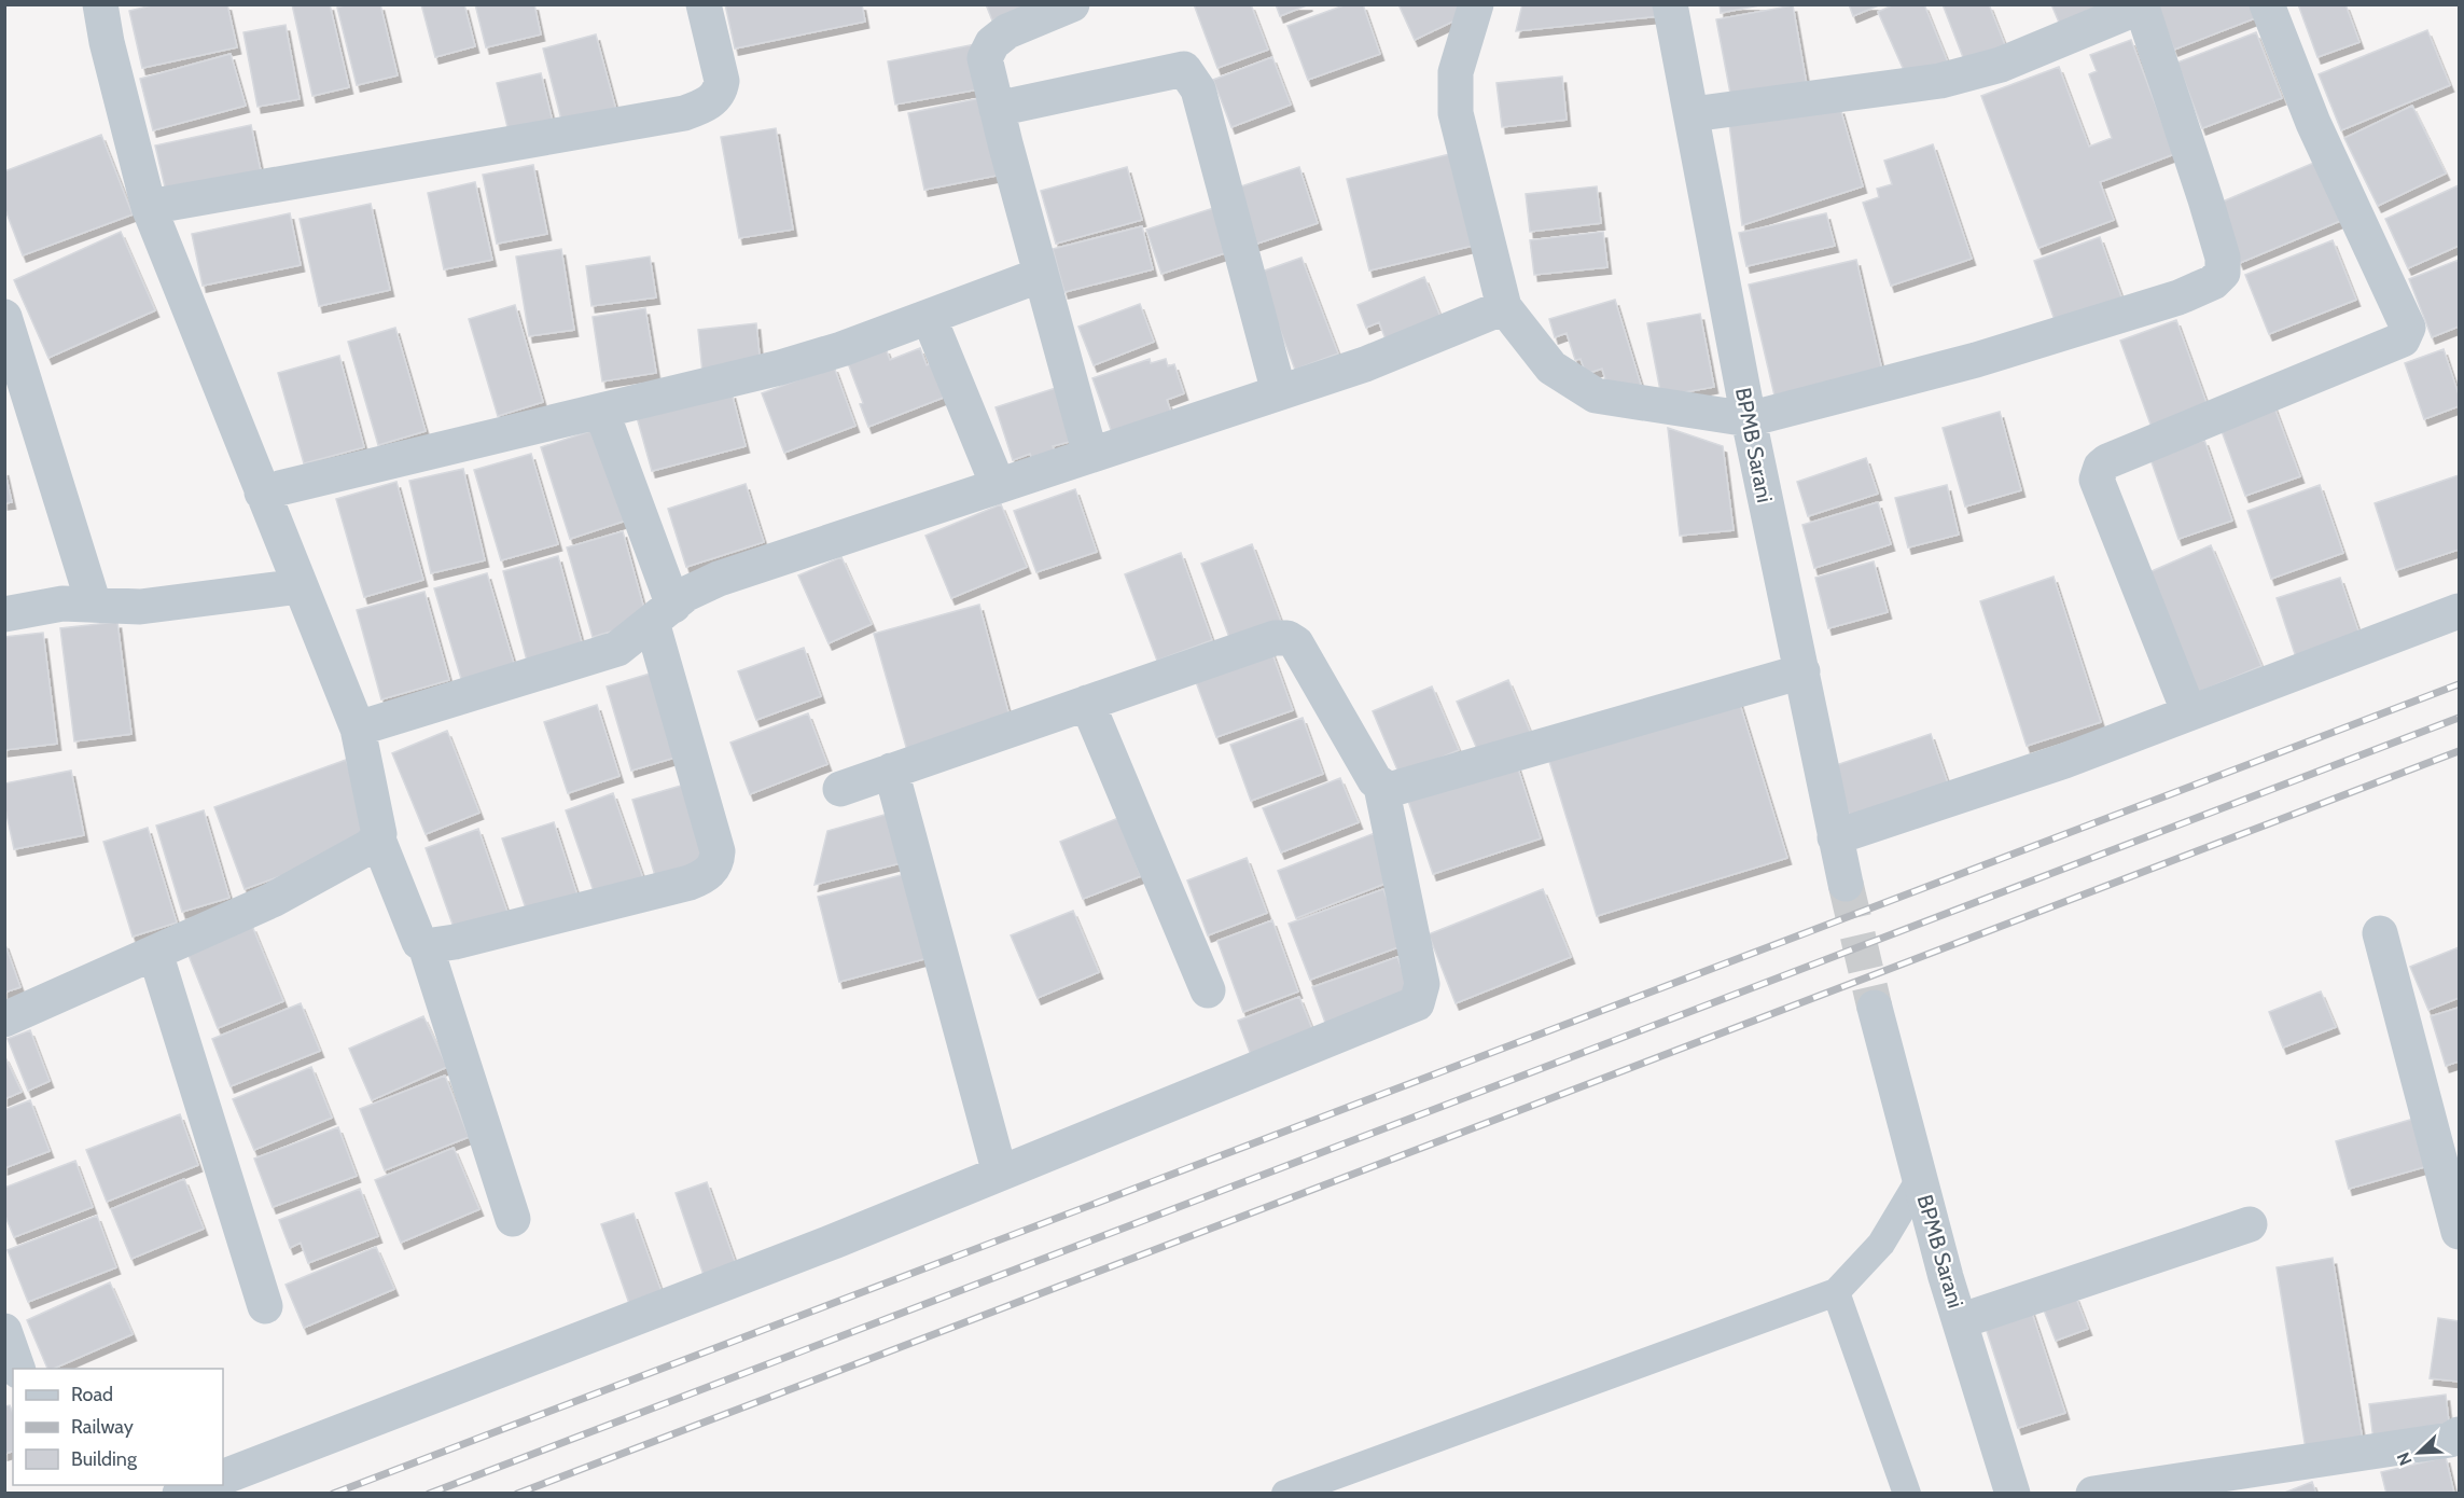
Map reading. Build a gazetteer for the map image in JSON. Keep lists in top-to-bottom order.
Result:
{
  "streets": {
    "street": ["BPMB Sarani"]
  },
  "legend": ["Road", "Railway", "Building"],
  "north": "bottom left"
}
